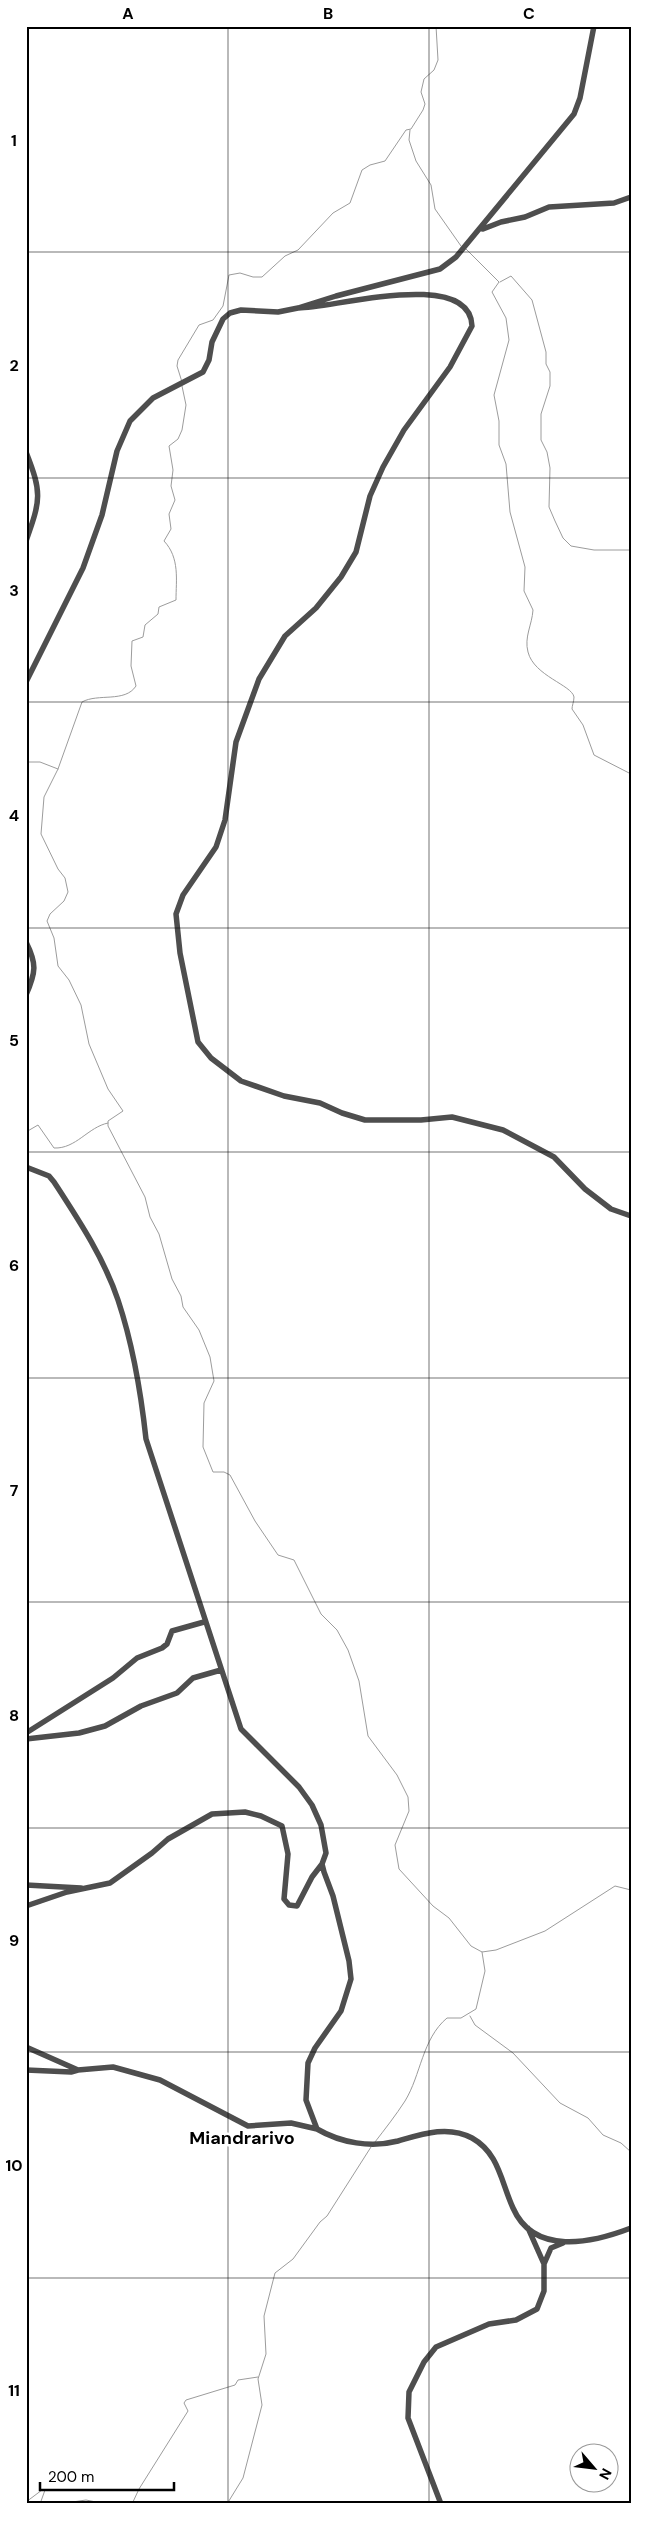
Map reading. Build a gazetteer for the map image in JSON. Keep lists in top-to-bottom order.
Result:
{
  "districts": ["Miandrarivo"],
  "scale_bar": "200 m",
  "north": "bottom right",
  "grid": {
    "columns": ["A", "B", "C"],
    "rows": [
      "1",
      "2",
      "3",
      "4",
      "5",
      "6",
      "7",
      "8",
      "9",
      "10",
      "11"
    ]
  }
}
